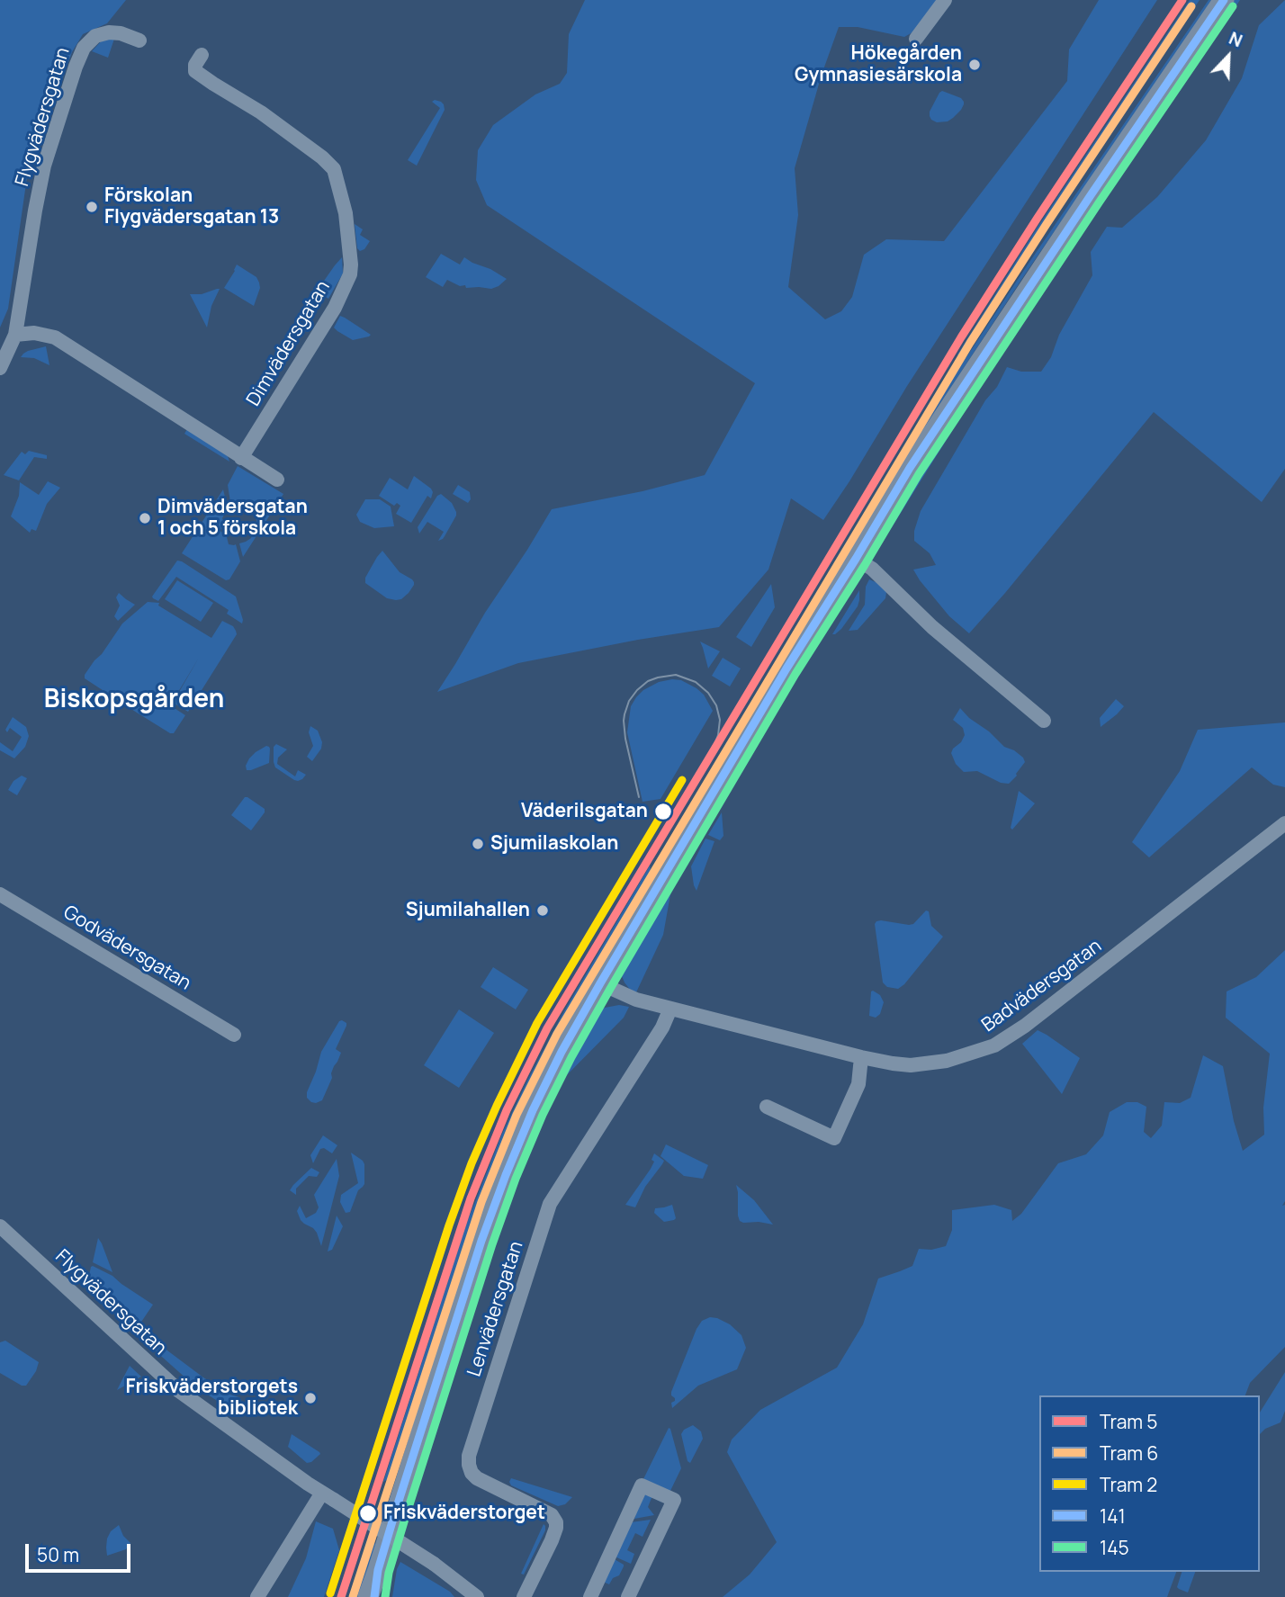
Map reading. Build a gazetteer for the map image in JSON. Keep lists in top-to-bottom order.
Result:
{
  "streets": {
    "street": [
      "Flygvädersgatan",
      "Dimvädersgatan",
      "Godvädersgatan",
      "Badvädersgatan",
      "Lenvädersgatan"
    ]
  },
  "crossings": [
    ["Badvädersgatan", "Lenvädersgatan"]
  ],
  "districts": ["Biskopsgården"],
  "places": [
    "Hökegården Gymnasiesärskola",
    "Förskolan Flygvädersgatan 13",
    "Dimvädersgatan 1 och 5 förskola",
    "Väderilsgatan",
    "Sjumilaskolan",
    "Sjumilahallen",
    "Friskväderstorgets bibliotek",
    "Friskväderstorget"
  ],
  "lines": [
    "tram line 5",
    "transit line 141",
    "tram line 6",
    "transit line 145",
    "tram line 2"
  ],
  "legend": [
    "Tram 5",
    "Tram 6",
    "Tram 2",
    "141",
    "145"
  ],
  "scale_bar": "50 m",
  "north": "top right"
}
